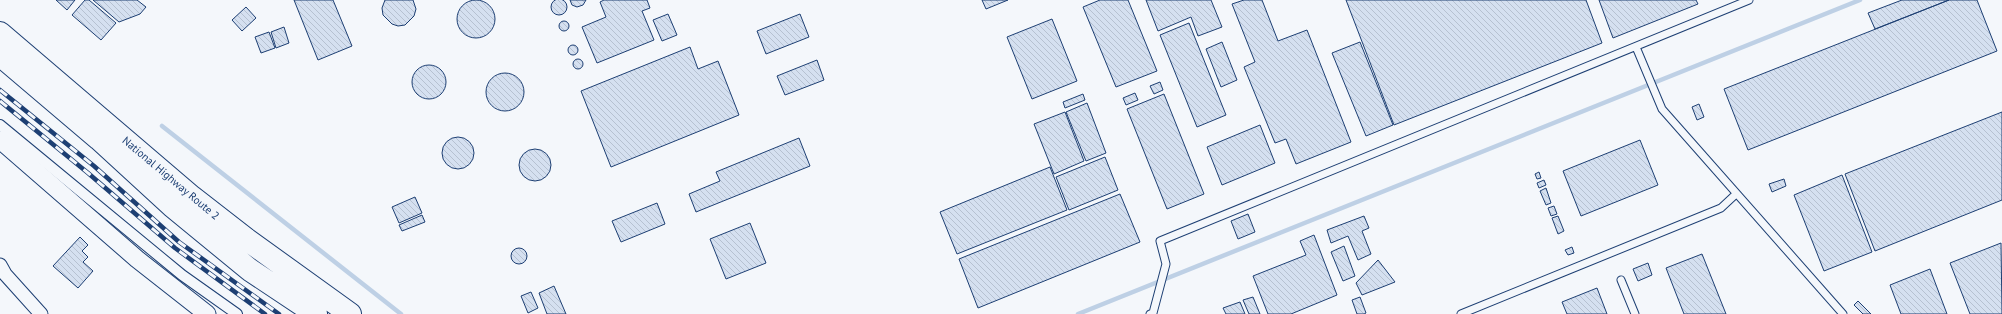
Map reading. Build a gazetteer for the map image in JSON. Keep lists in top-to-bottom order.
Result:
{
  "streets": {
    "highway": ["National Highway Route 2"]
  }
}
